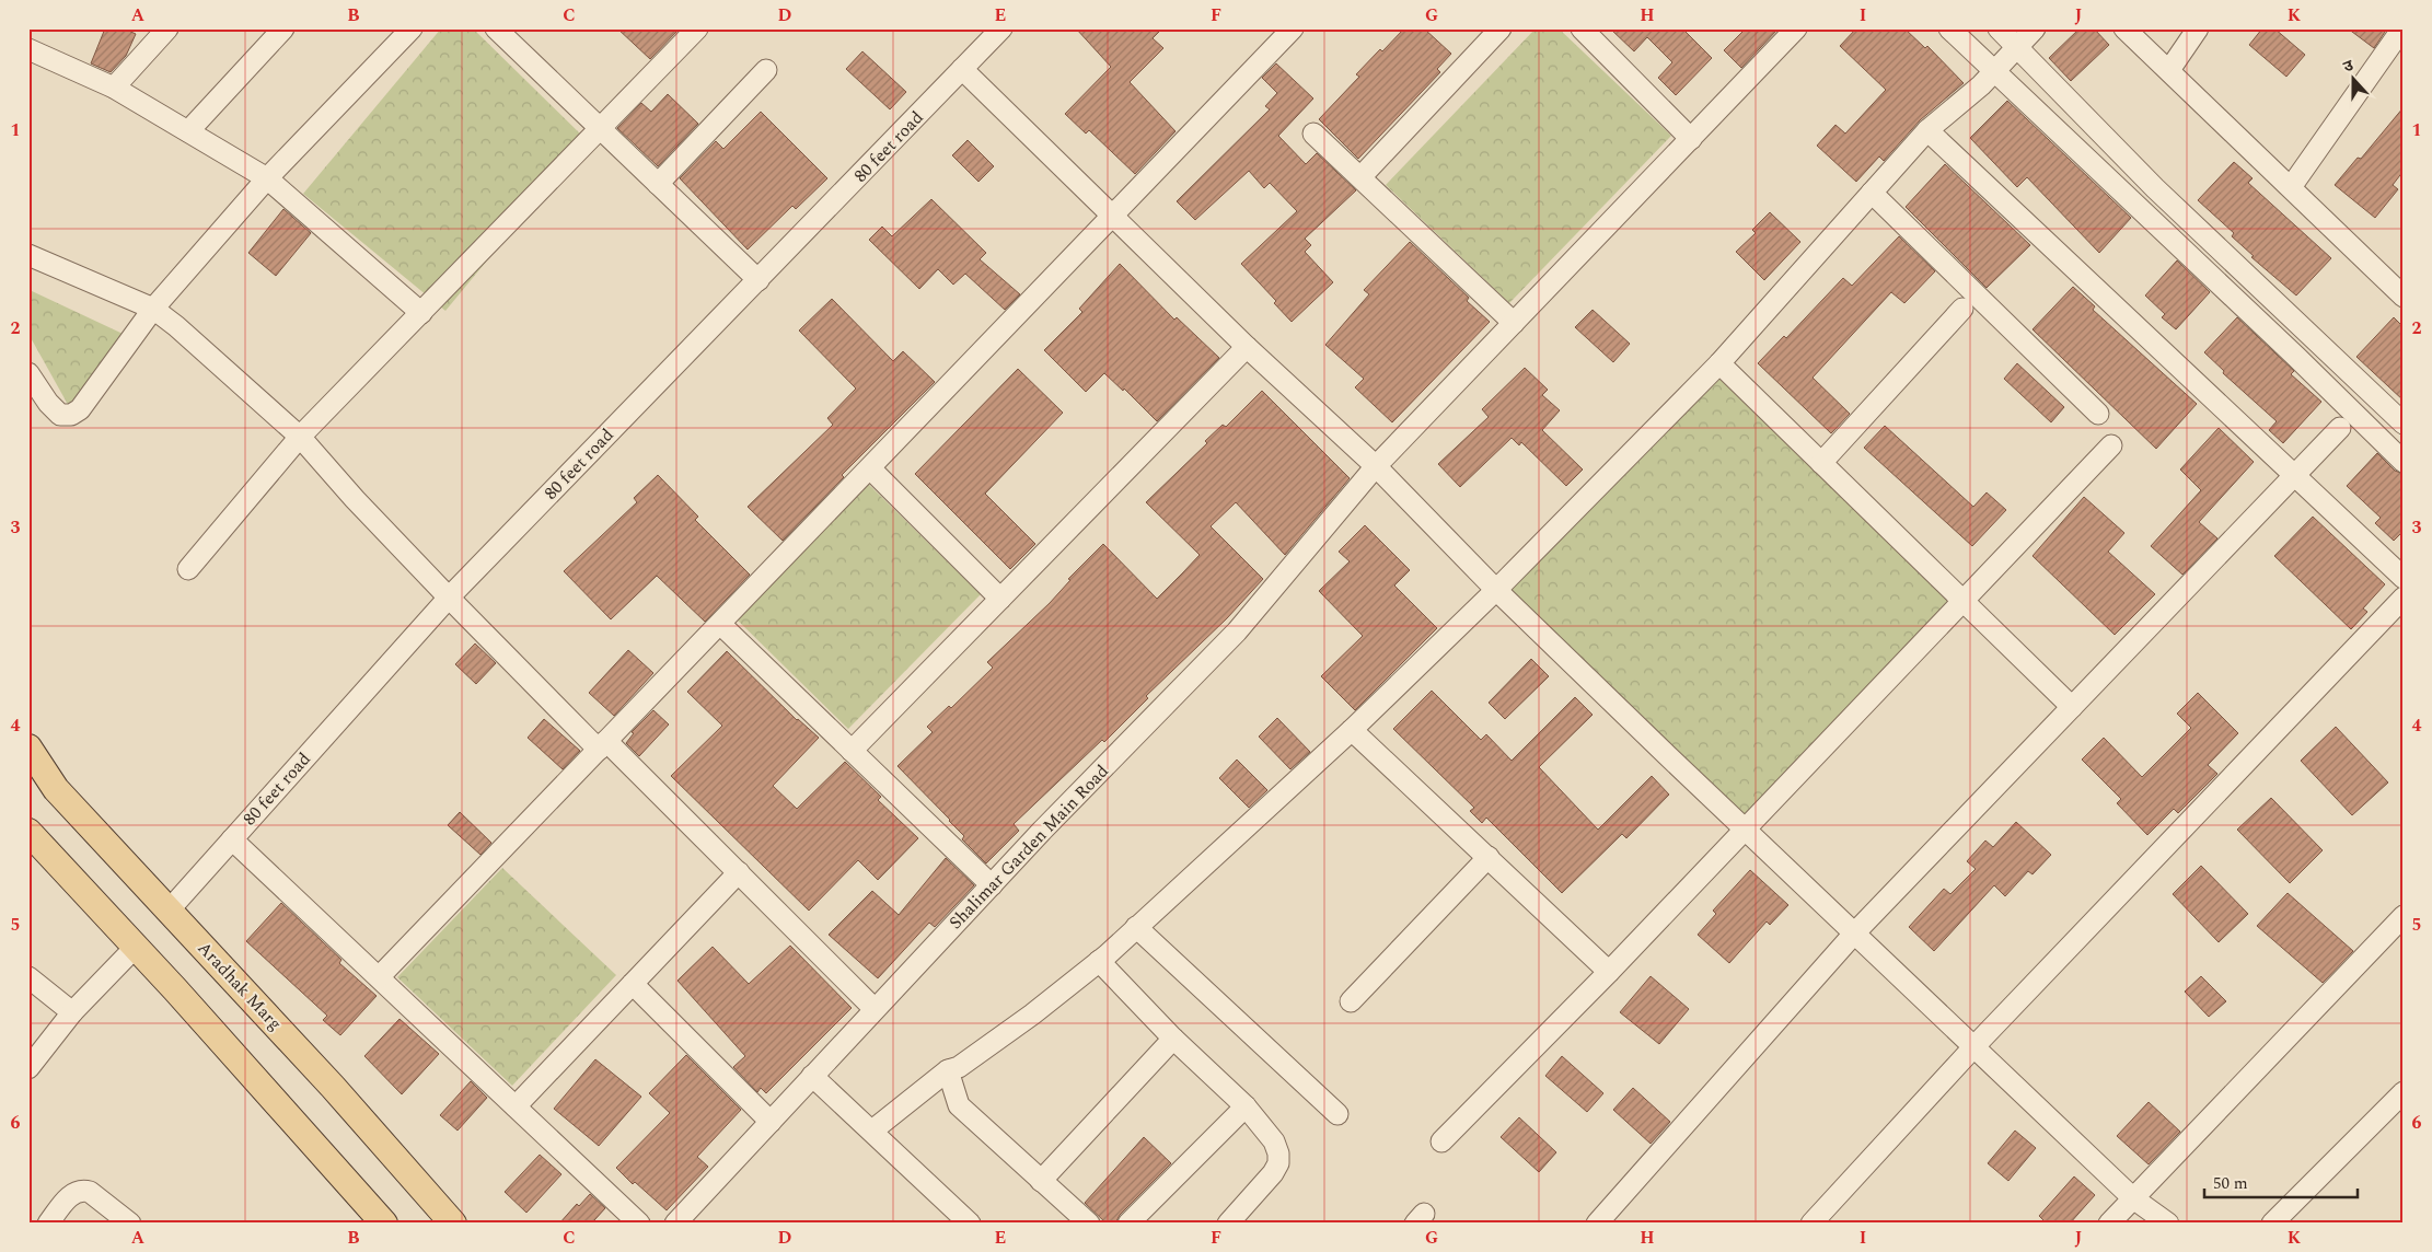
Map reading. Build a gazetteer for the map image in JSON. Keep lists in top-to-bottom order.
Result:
{
  "streets": {
    "main road": ["Aradhak Marg"],
    "street": ["80 feet road", "Shalimar Garden Main Road"]
  },
  "crossings": [
    ["80 feet road", "Aradhak Marg"]
  ],
  "scale_bar": "50 m",
  "north": "top",
  "grid": {
    "columns": [
      "A",
      "B",
      "C",
      "D",
      "E",
      "F",
      "G",
      "H",
      "I",
      "J",
      "K"
    ],
    "rows": [
      "1",
      "2",
      "3",
      "4",
      "5",
      "6"
    ]
  }
}
